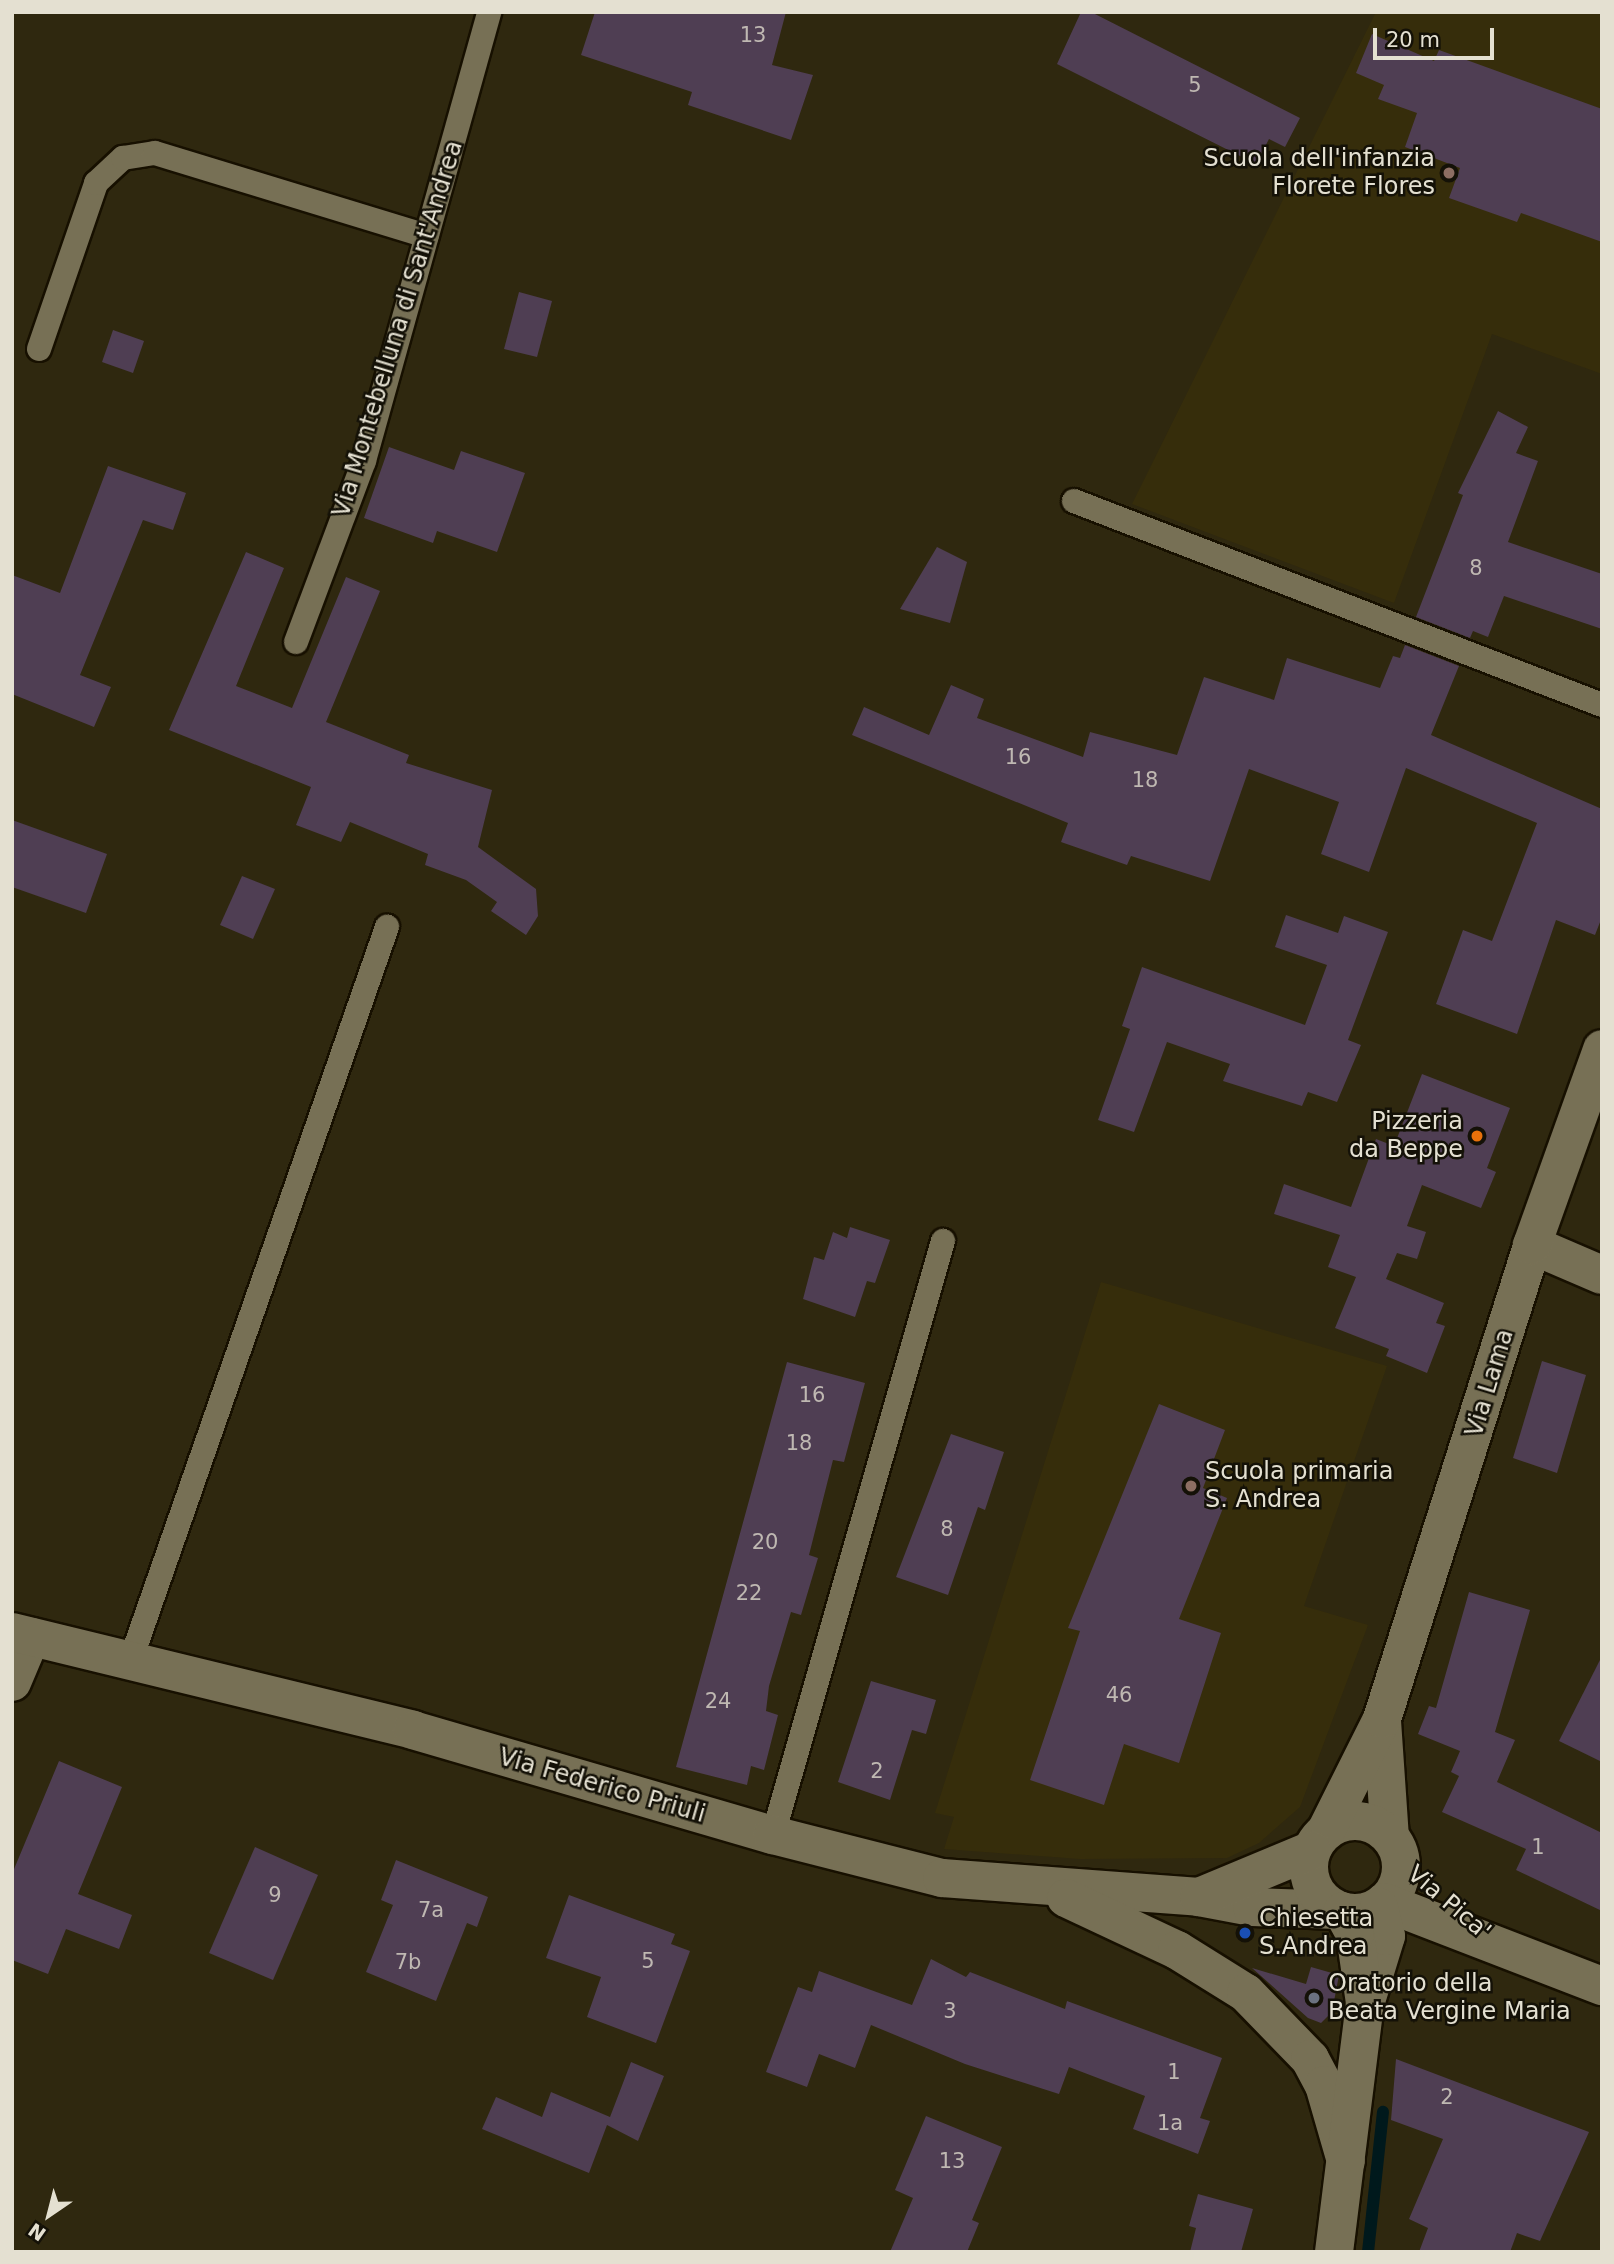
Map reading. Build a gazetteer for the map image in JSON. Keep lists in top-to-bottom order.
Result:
{
  "streets": {
    "street": ["Via Lama", "Via Federico Priuli", "Via Pica'"],
    "lane": ["Via Montebelluna di Sant'Andrea"]
  },
  "crossings": [
    ["Via Lama", "Via Federico Priuli"],
    ["Via Lama", "Via Pica'"],
    ["Via Federico Priuli", "Via Pica'"]
  ],
  "places": [
    "Scuola dell'infanzia Florete Flores",
    "Pizzeria da Beppe",
    "Scuola primaria S. Andrea",
    "Chiesetta S.Andrea",
    "Oratorio della Beata Vergine Maria"
  ],
  "house_numbers": [
    "13",
    "5",
    "8",
    "16",
    "18",
    "16",
    "18",
    "8",
    "20",
    "22",
    "46",
    "24",
    "2",
    "1",
    "9",
    "7a",
    "5",
    "7b",
    "3",
    "1",
    "2",
    "1a",
    "13"
  ],
  "scale_bar": "20 m",
  "north": "bottom left"
}
